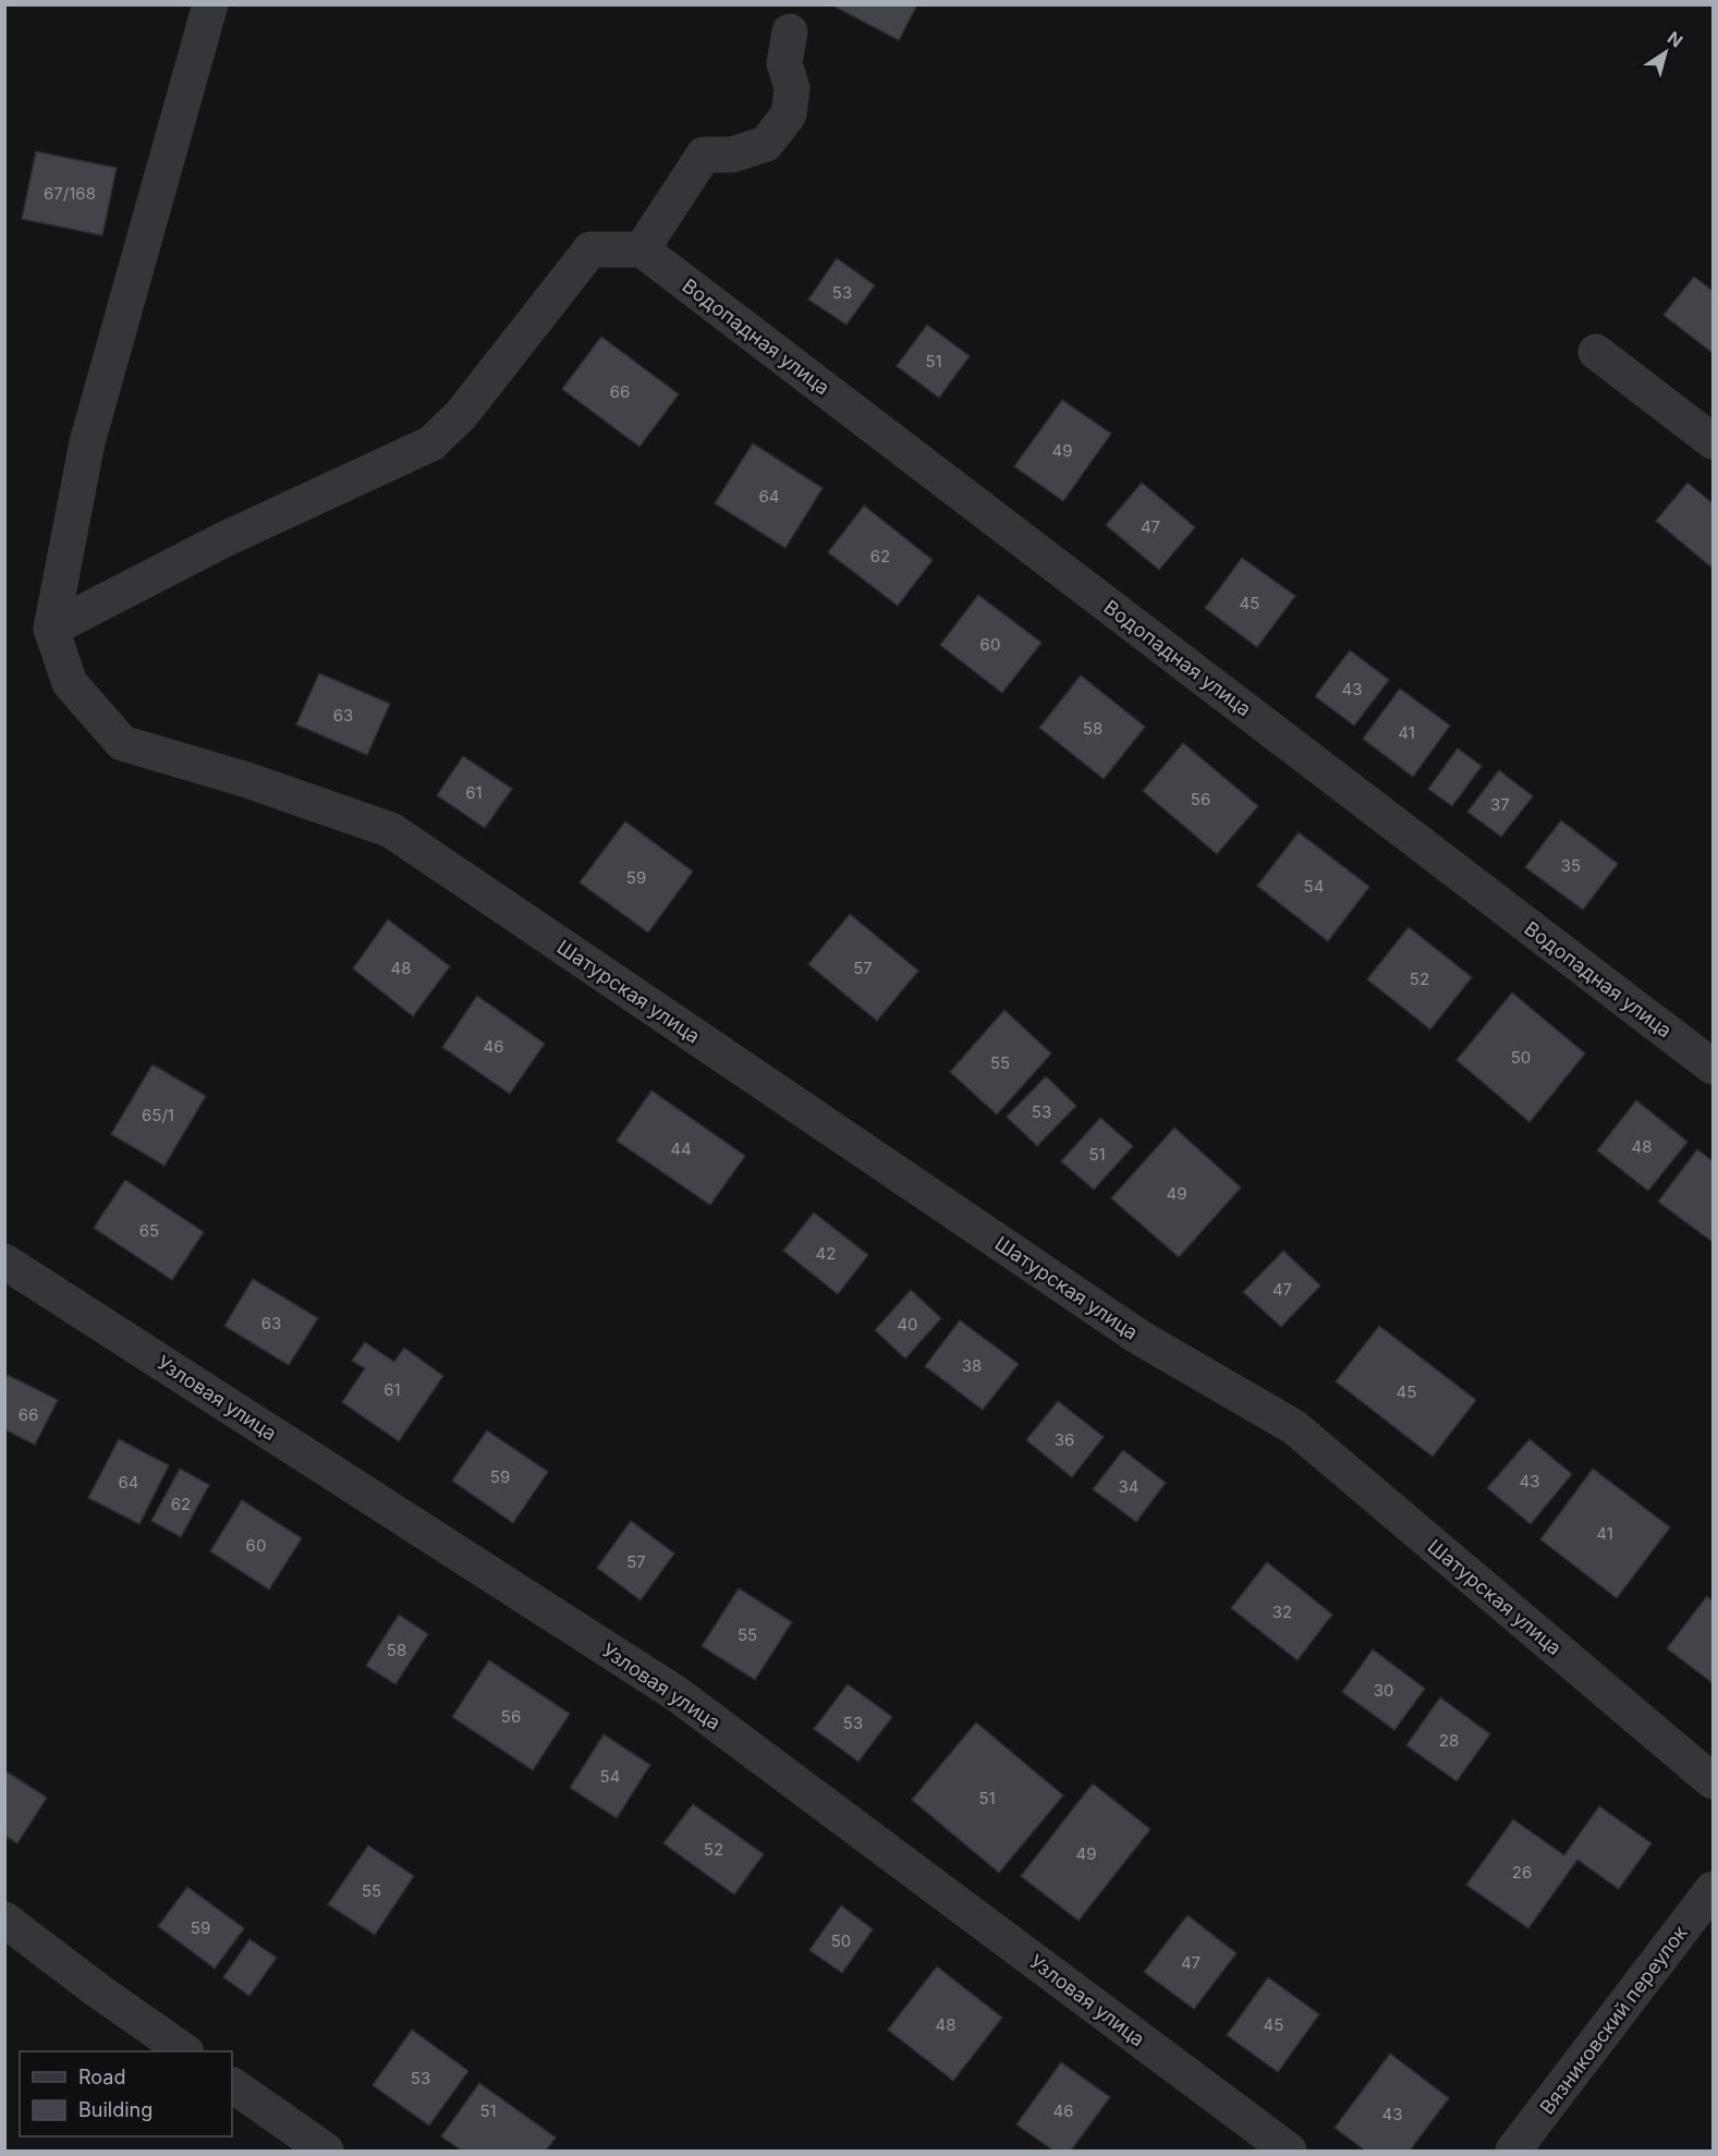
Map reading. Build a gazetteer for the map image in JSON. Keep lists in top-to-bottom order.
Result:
{
  "streets": {
    "street": [
      "Водопадная улица",
      "Шатурская улица",
      "Узловая улица",
      "Вязниковский переулок"
    ]
  },
  "house_numbers": [
    "67/168",
    "53",
    "51",
    "66",
    "49",
    "64",
    "47",
    "62",
    "45",
    "60",
    "43",
    "63",
    "58",
    "41",
    "61",
    "56",
    "37",
    "35",
    "59",
    "54",
    "48",
    "57",
    "52",
    "46",
    "50",
    "55",
    "53",
    "65/1",
    "48",
    "44",
    "51",
    "49",
    "65",
    "42",
    "47",
    "63",
    "40",
    "38",
    "61",
    "45",
    "66",
    "36",
    "59",
    "43",
    "64",
    "34",
    "62",
    "41",
    "60",
    "57",
    "32",
    "55",
    "58",
    "30",
    "56",
    "53",
    "28",
    "54",
    "51",
    "52",
    "49",
    "26",
    "55",
    "59",
    "50",
    "47",
    "48",
    "45",
    "53",
    "51",
    "46",
    "43"
  ],
  "legend": ["Road", "Building"],
  "north": "top right"
}
